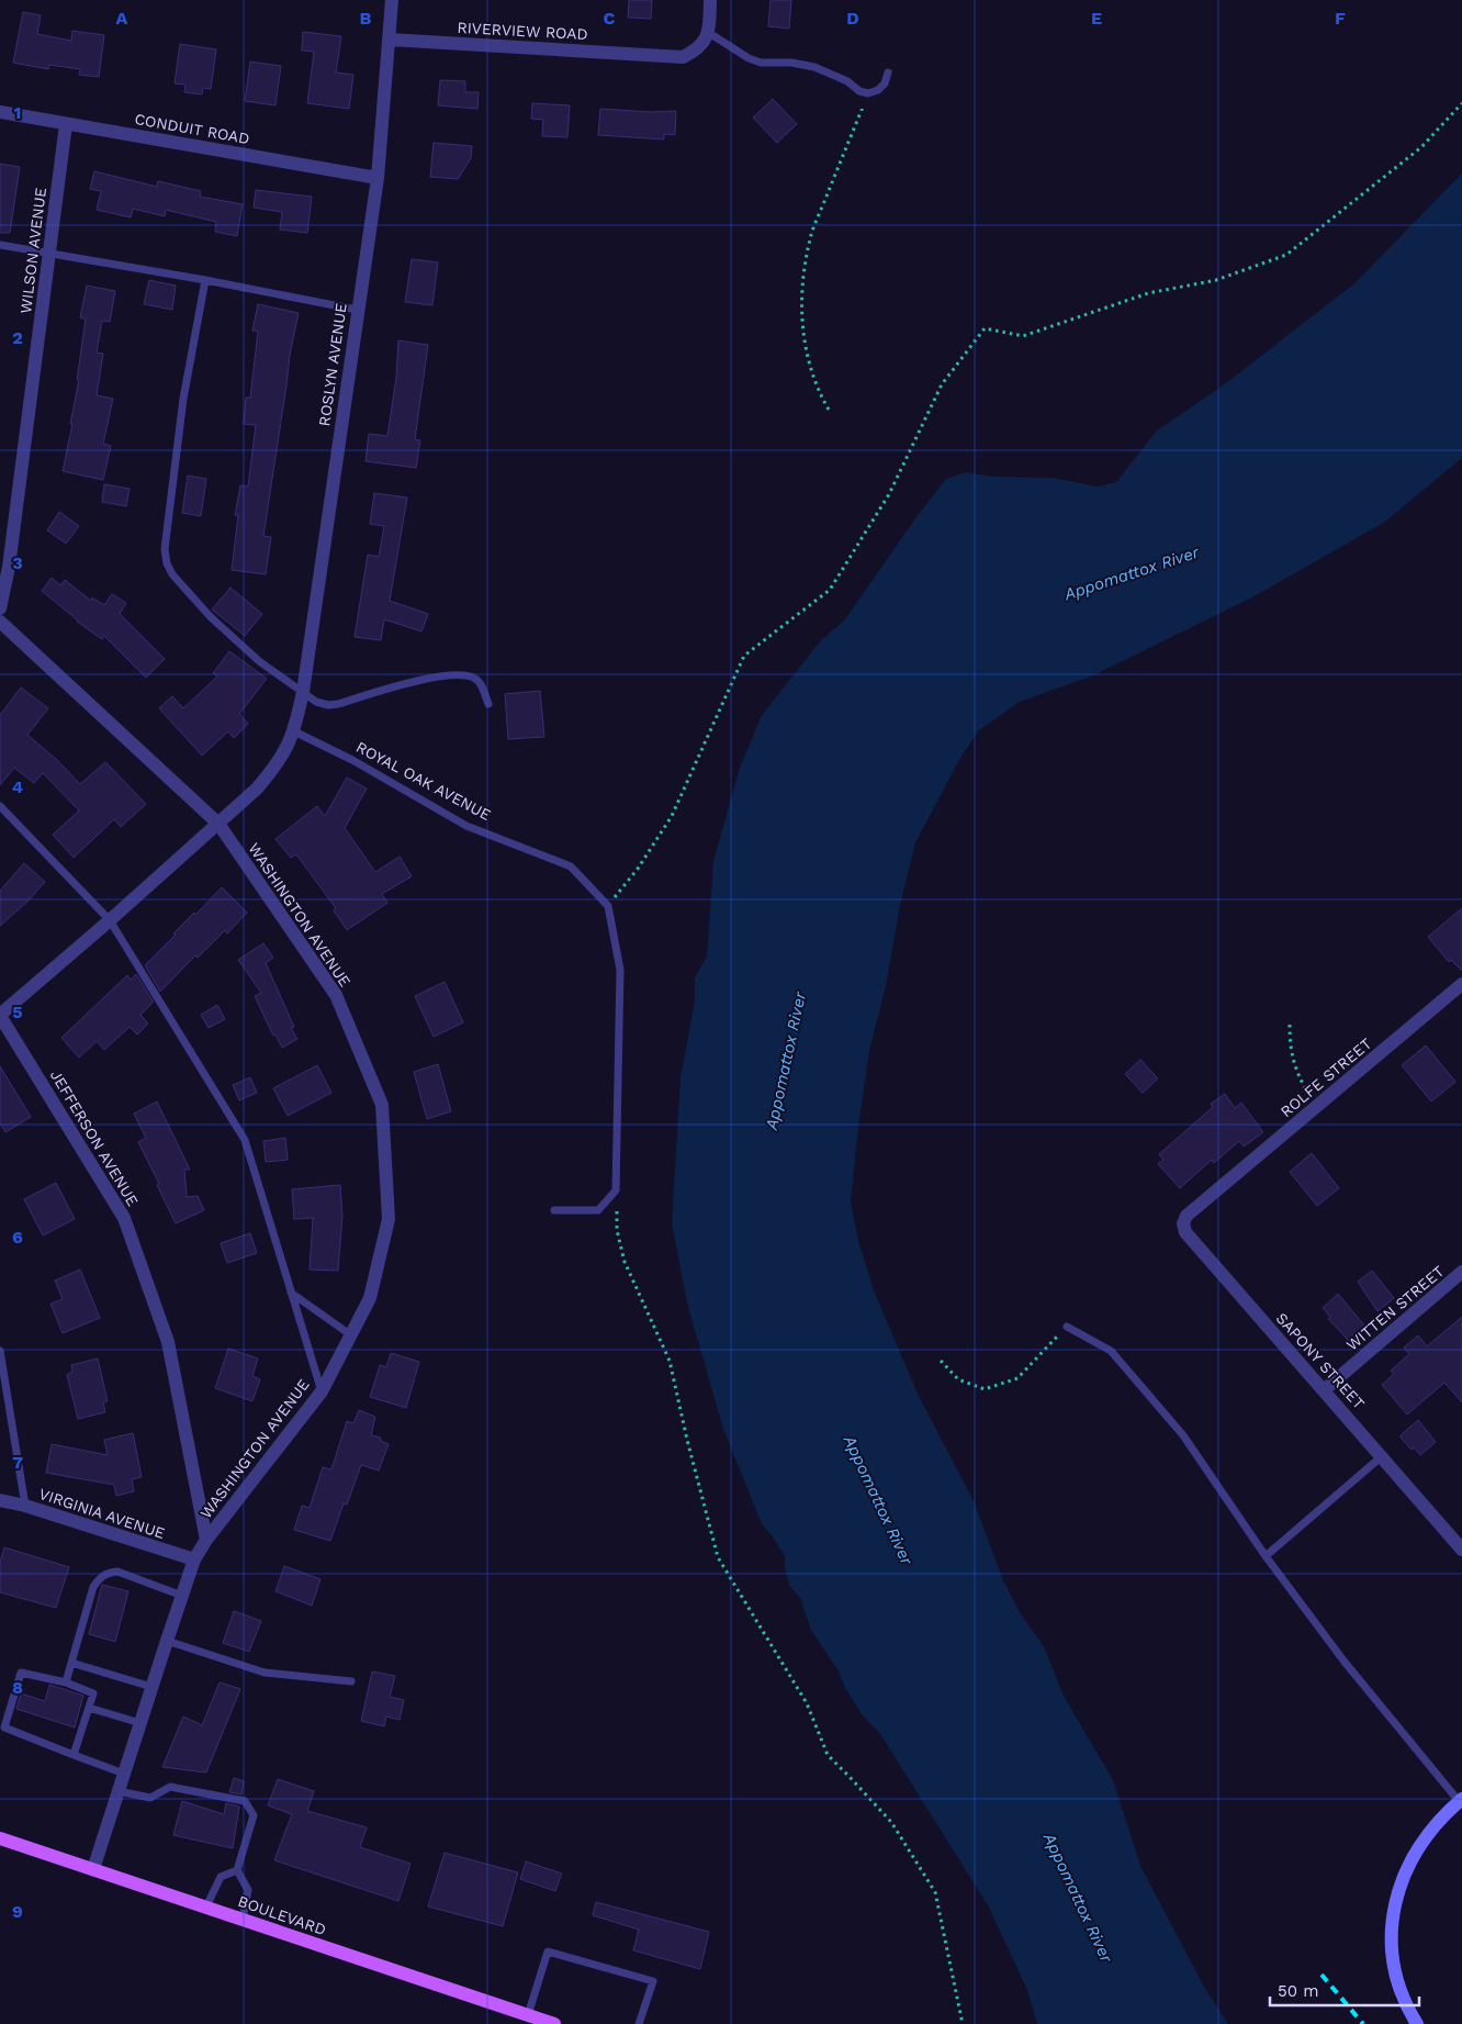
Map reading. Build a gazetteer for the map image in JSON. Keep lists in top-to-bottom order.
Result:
{
  "streets": {
    "main road": ["BOULEVARD"],
    "street": [
      "RIVERVIEW ROAD",
      "CONDUIT ROAD",
      "WILSON AVENUE",
      "ROSLYN AVENUE",
      "WASHINGTON AVENUE",
      "ROLFE STREET",
      "JEFFERSON AVENUE",
      "WITTEN STREET",
      "SAPONY STREET",
      "VIRGINIA AVENUE"
    ],
    "lane": ["ROYAL OAK AVENUE"]
  },
  "crossings": [
    ["RIVERVIEW ROAD", "ROSLYN AVENUE"],
    ["CONDUIT ROAD", "WILSON AVENUE"],
    ["CONDUIT ROAD", "ROSLYN AVENUE"],
    ["ROSLYN AVENUE", "ROYAL OAK AVENUE"],
    ["WASHINGTON AVENUE", "JEFFERSON AVENUE"],
    ["WASHINGTON AVENUE", "VIRGINIA AVENUE"],
    ["WASHINGTON AVENUE", "BOULEVARD"],
    ["ROLFE STREET", "SAPONY STREET"],
    ["WITTEN STREET", "SAPONY STREET"]
  ],
  "water": ["Appomattox River"],
  "scale_bar": "50 m",
  "grid": {
    "columns": [
      "A",
      "B",
      "C",
      "D",
      "E",
      "F"
    ],
    "rows": [
      "1",
      "2",
      "3",
      "4",
      "5",
      "6",
      "7",
      "8",
      "9"
    ]
  }
}
